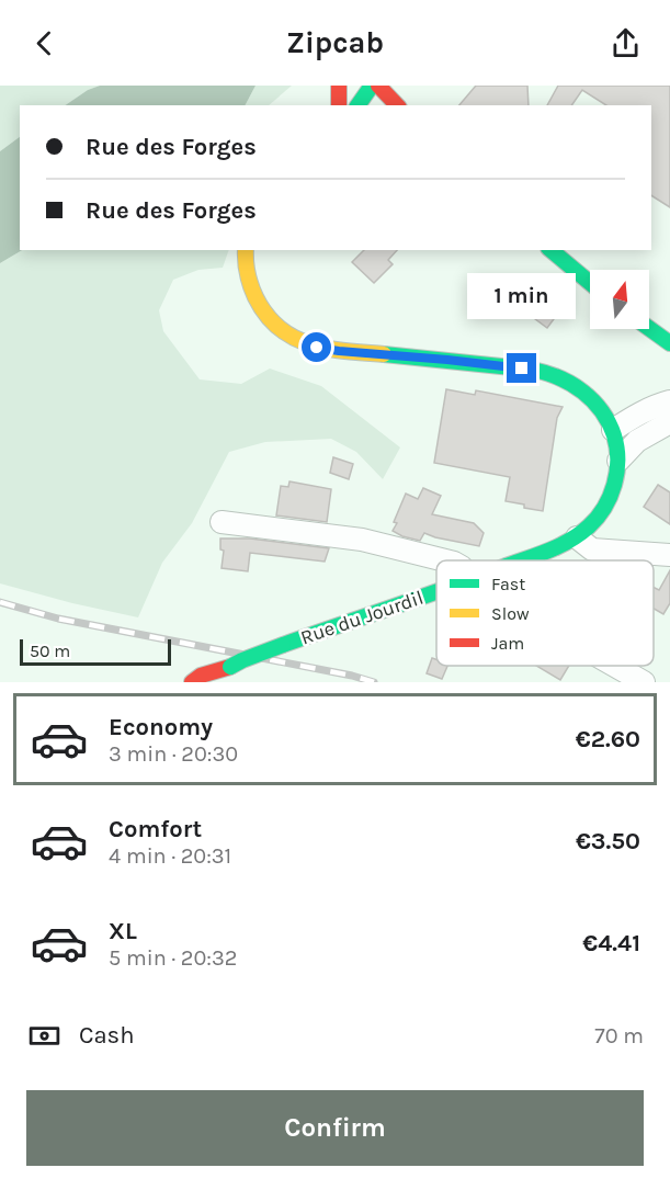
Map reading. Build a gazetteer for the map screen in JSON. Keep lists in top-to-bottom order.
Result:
{
  "streets": {
    "street": ["Rue du Jourdil"]
  },
  "legend": ["Fast", "Slow", "Jam"],
  "scale_bar": "50 m",
  "north": "top",
  "page": {
    "header": "Zipcab",
    "banner": ["Rue des Forges", "Rue des Forges"],
    "bubble": "1 min",
    "scale": "50 m",
    "list": [
      {
        "name": "Economy",
        "note": "3 min · 20:30",
        "value": "€2.60"
      },
      {
        "name": "Comfort",
        "note": "4 min · 20:31",
        "value": "€3.50"
      },
      {
        "name": "XL",
        "note": "5 min · 20:32",
        "value": "€4.41"
      }
    ],
    "pay": ["Cash", "70 m"],
    "buttons": "Confirm"
  }
}
